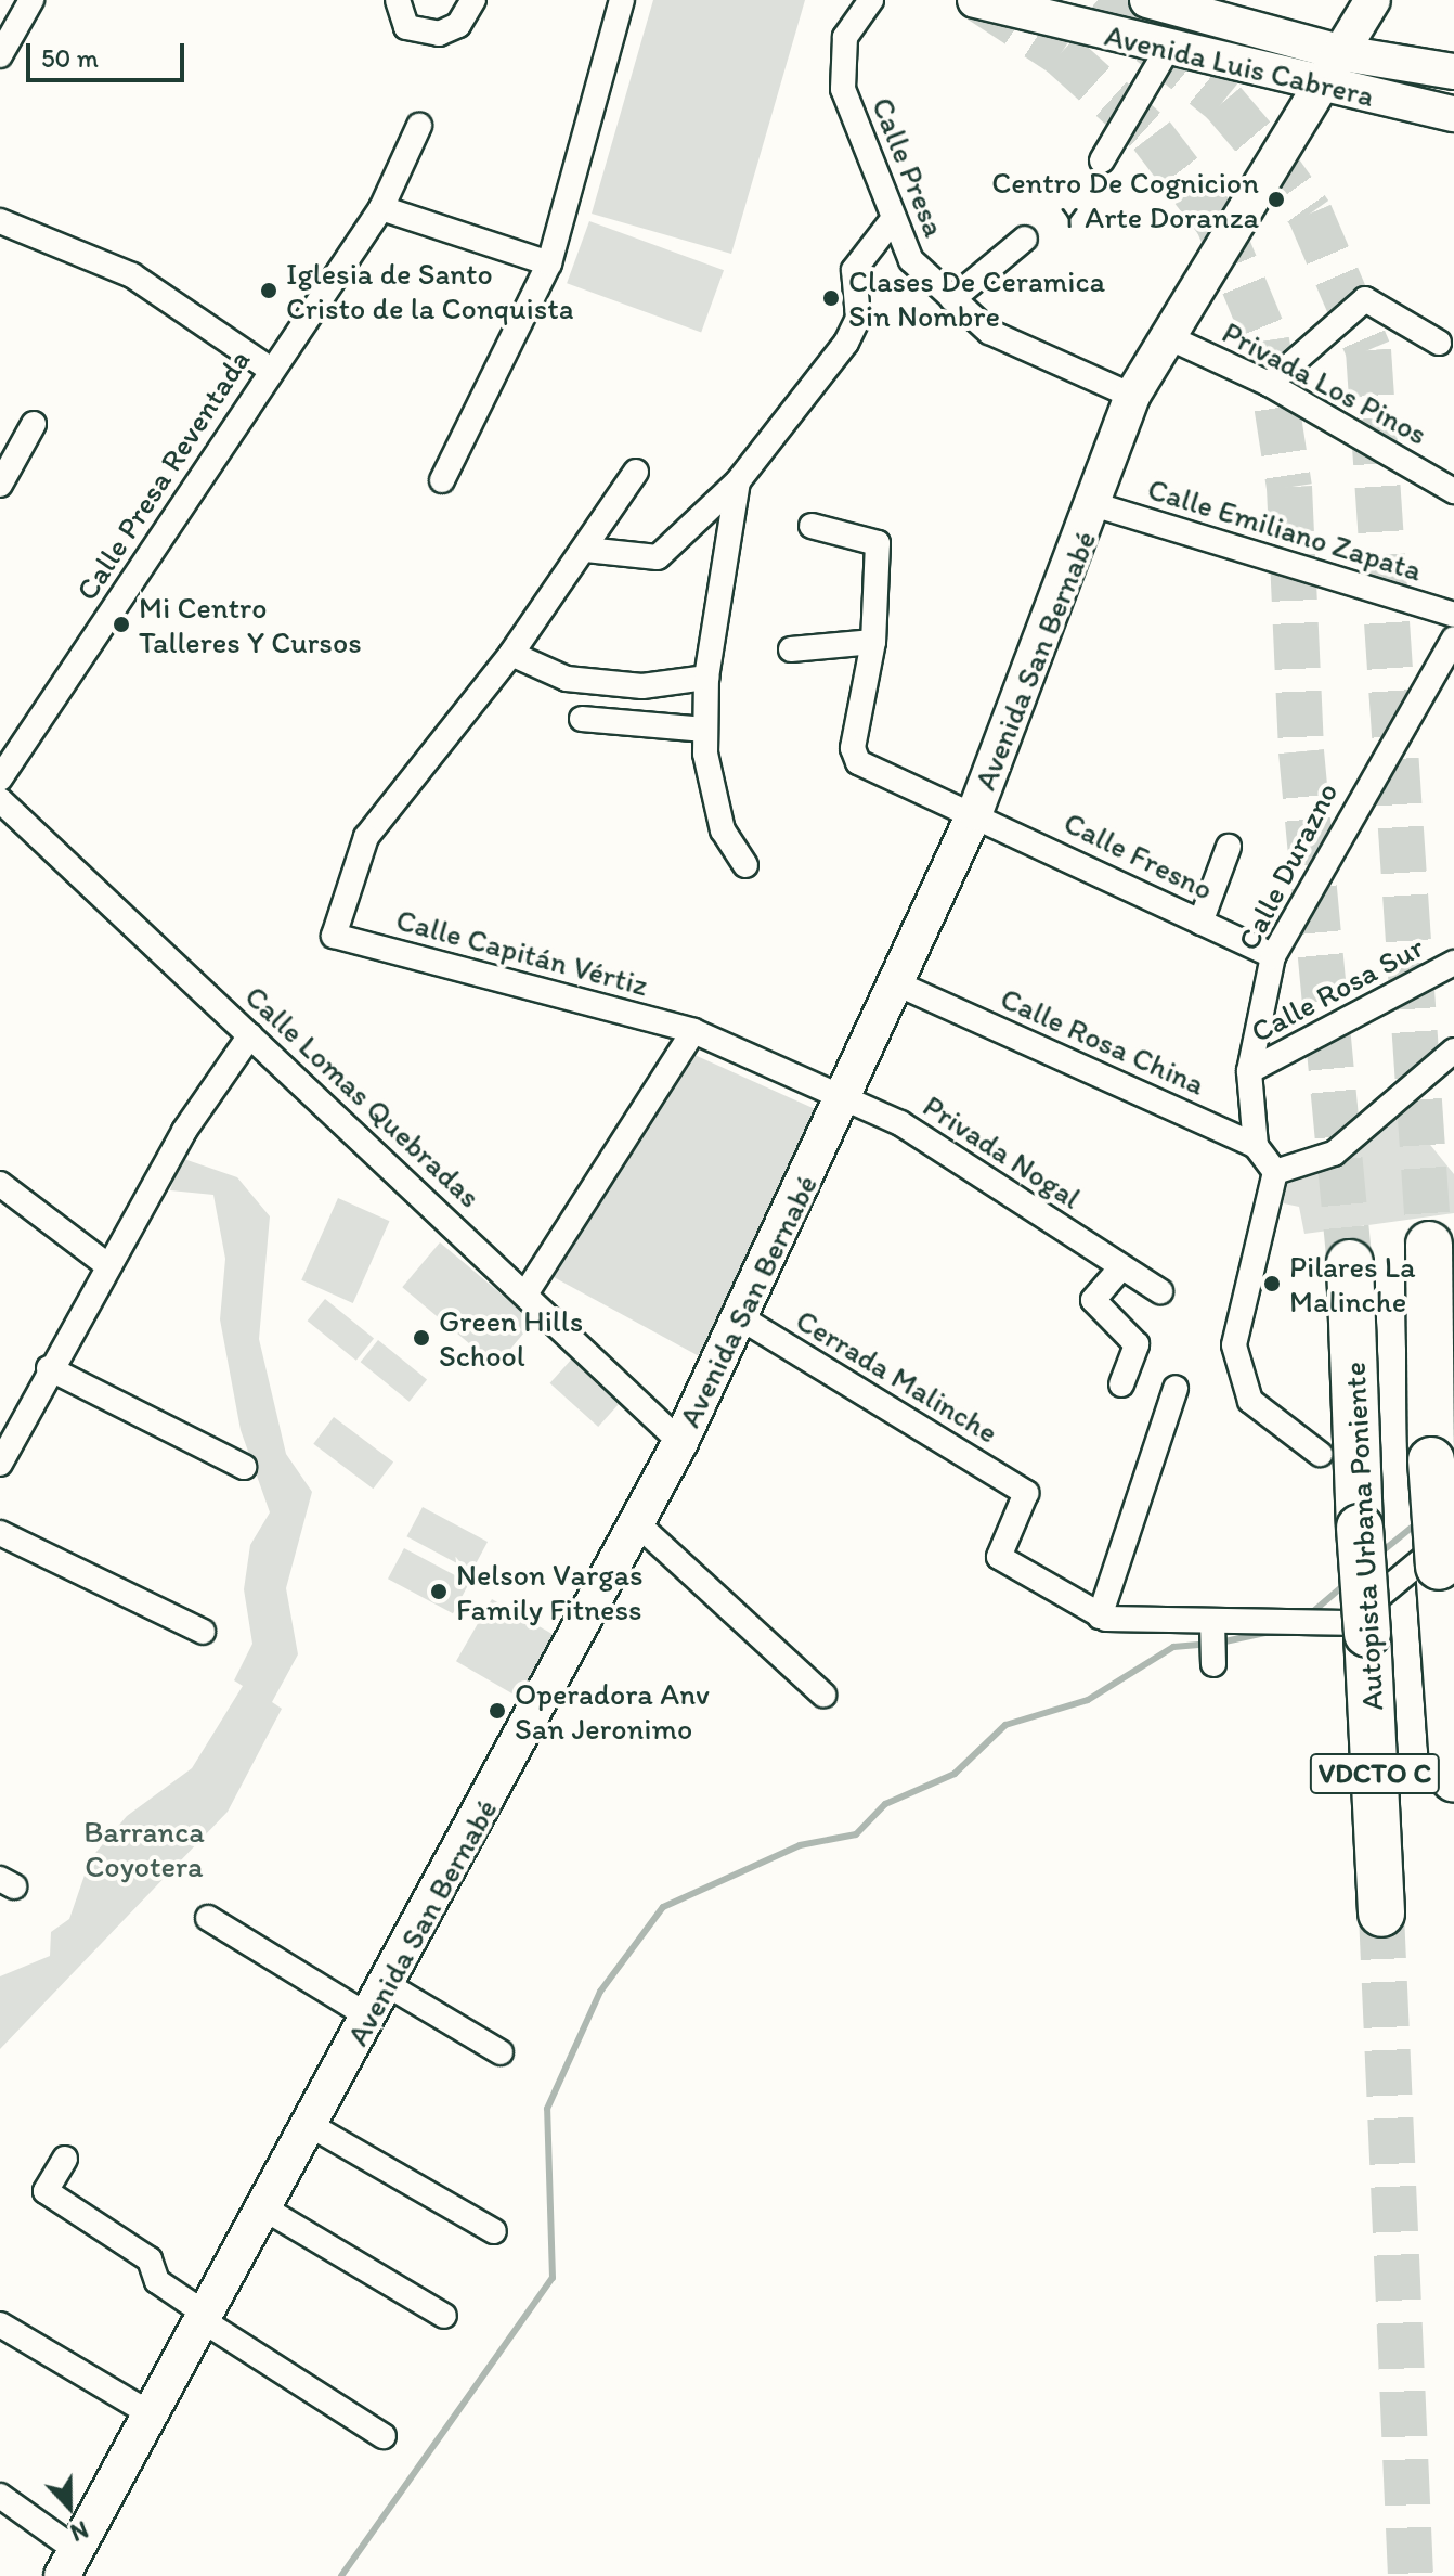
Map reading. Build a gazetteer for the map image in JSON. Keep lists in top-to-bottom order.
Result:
{
  "streets": {
    "highway": ["Autopista Urbana Poniente", "VDCTO C"],
    "main road": ["Avenida Luis Cabrera", "Avenida San Bernabé"],
    "street": [
      "Calle Presa",
      "Privada Los Pinos",
      "Calle Presa Reventada",
      "Calle Emiliano Zapata",
      "Calle Fresno",
      "Calle Durazno",
      "Calle Capitán Vértiz",
      "Calle Rosa Sur",
      "Calle Rosa China",
      "Calle Lomas Quebradas",
      "Privada Nogal",
      "Cerrada Malinche"
    ]
  },
  "crossings": [
    ["Avenida Luis Cabrera", "Avenida San Bernabé"],
    ["Calle Presa", "Avenida San Bernabé"],
    ["Privada Los Pinos", "Avenida San Bernabé"],
    ["Calle Emiliano Zapata", "Avenida San Bernabé"],
    ["Avenida San Bernabé", "Calle Fresno"],
    ["Avenida San Bernabé", "Calle Capitán Vértiz"],
    ["Avenida San Bernabé", "Calle Rosa China"],
    ["Avenida San Bernabé", "Calle Lomas Quebradas"],
    ["Avenida San Bernabé", "Privada Nogal"],
    ["Avenida San Bernabé", "Cerrada Malinche"],
    ["Calle Fresno", "Calle Durazno"],
    ["Calle Durazno", "Calle Rosa Sur"],
    ["Calle Durazno", "Calle Rosa China"],
    ["Calle Capitán Vértiz", "Privada Nogal"]
  ],
  "parks": ["Barranca Coyotera"],
  "places": [
    "Centro De Cognicion Y Arte Doranza",
    "Iglesia de Santo Cristo de la Conquista",
    "Clases De Ceramica Sin Nombre",
    "Mi Centro Talleres Y Cursos",
    "Pilares La Malinche",
    "Green Hills School",
    "Nelson Vargas Family Fitness",
    "Operadora Anv San Jeronimo"
  ],
  "scale_bar": "50 m",
  "north": "bottom"
}
